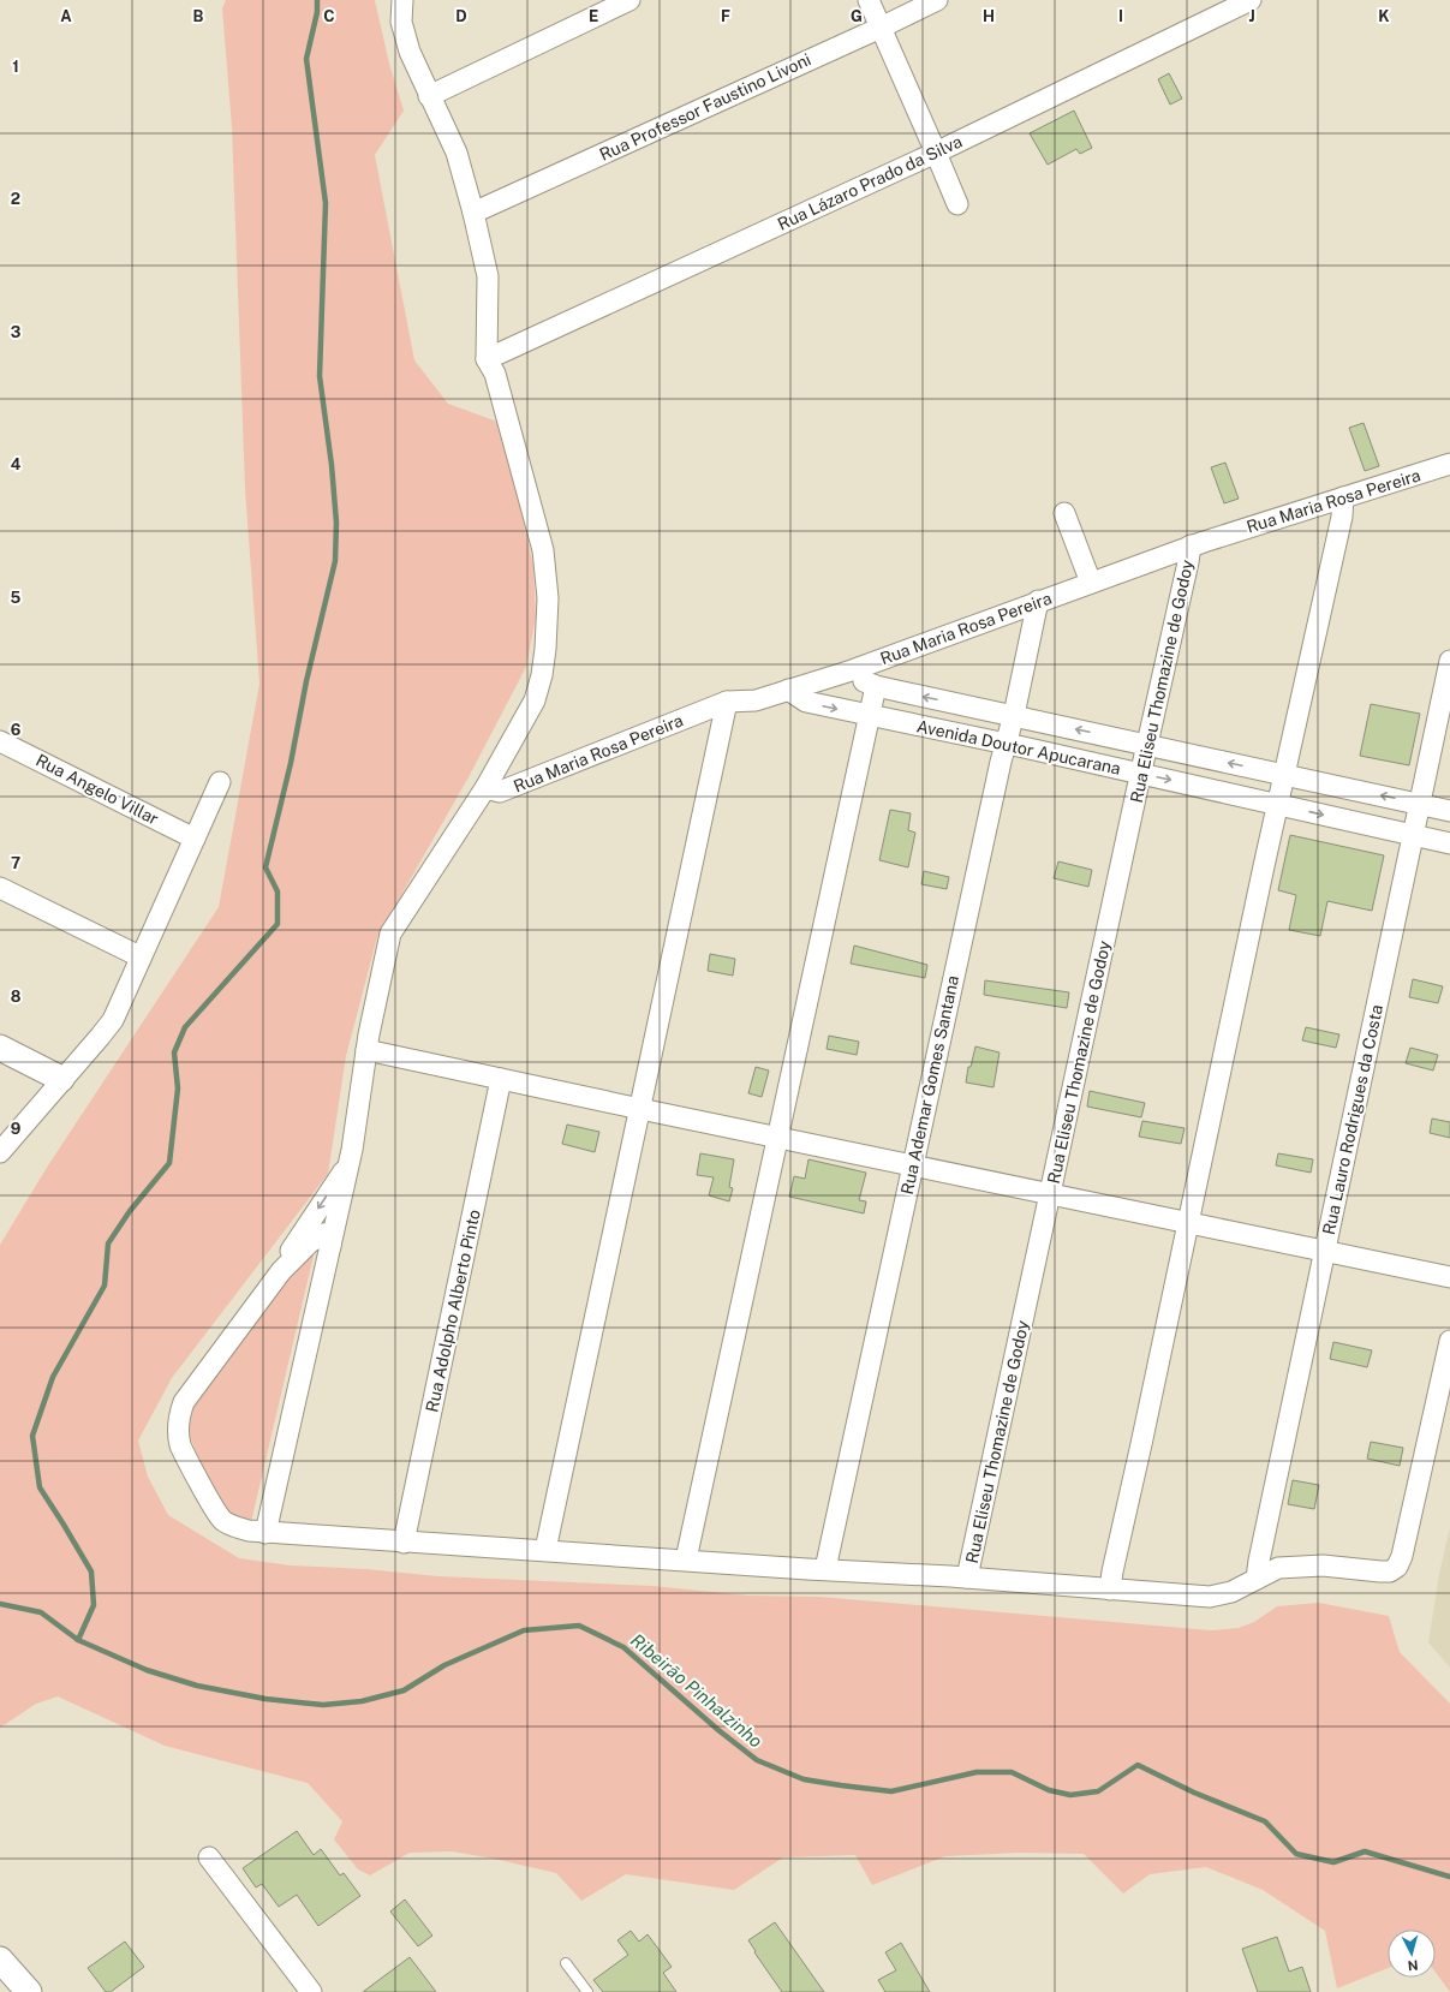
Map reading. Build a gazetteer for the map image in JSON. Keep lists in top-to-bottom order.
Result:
{
  "streets": {
    "street": [
      "Rua Professor Faustino Livoni",
      "Rua Lázaro Prado da Silva",
      "Rua Maria Rosa Pereira",
      "Rua Eliseu Thomazine de Godoy",
      "Avenida Doutor Apucarana",
      "Rua Angelo Villar",
      "Rua Ademar Gomes Santana",
      "Rua Lauro Rodrigues da Costa",
      "Rua Adolpho Alberto Pinto"
    ]
  },
  "crossings": [
    ["Rua Maria Rosa Pereira", "Rua Eliseu Thomazine de Godoy"],
    ["Rua Maria Rosa Pereira", "Avenida Doutor Apucarana"],
    ["Rua Maria Rosa Pereira", "Rua Ademar Gomes Santana"],
    ["Rua Eliseu Thomazine de Godoy", "Avenida Doutor Apucarana"],
    ["Avenida Doutor Apucarana", "Rua Ademar Gomes Santana"],
    ["Avenida Doutor Apucarana", "Rua Lauro Rodrigues da Costa"]
  ],
  "water": ["Ribeirão Pinhalzinho"],
  "north": "bottom",
  "grid": {
    "columns": [
      "A",
      "B",
      "C",
      "D",
      "E",
      "F",
      "G",
      "H",
      "I",
      "J",
      "K"
    ],
    "rows": [
      "1",
      "2",
      "3",
      "4",
      "5",
      "6",
      "7",
      "8",
      "9"
    ]
  }
}
